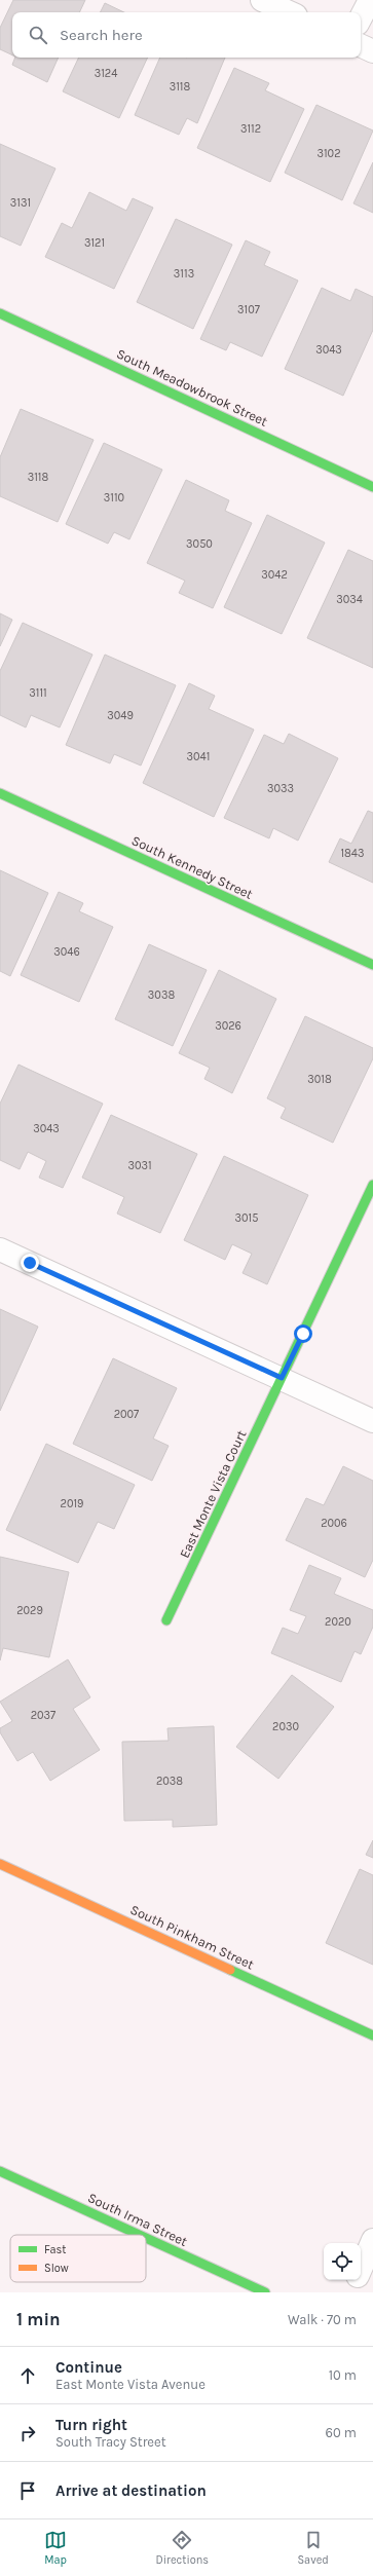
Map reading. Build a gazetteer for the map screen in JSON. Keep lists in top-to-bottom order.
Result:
{
  "streets": {
    "street": [
      "South Meadowbrook Street",
      "South Kennedy Street",
      "East Monte Vista Court",
      "South Pinkham Street",
      "South Irma Street"
    ]
  },
  "house_numbers": [
    "3124",
    "3118",
    "3112",
    "3102",
    "3131",
    "3121",
    "3113",
    "3107",
    "3043",
    "3118",
    "3110",
    "3050",
    "3042",
    "3034",
    "3111",
    "3049",
    "3041",
    "3033",
    "1843",
    "3046",
    "3038",
    "3026",
    "3018",
    "3043",
    "3031",
    "3015",
    "2007",
    "2019",
    "2006",
    "2029",
    "2020",
    "2037",
    "2030",
    "2038"
  ],
  "legend": ["Fast", "Slow"],
  "page": {
    "search": "Search here",
    "heading": ["1 min", "Walk · 70 m"],
    "list": [
      ["Continue", "East Monte Vista Avenue", "10 m"],
      ["Turn right", "South Tracy Street", "60 m"],
      "Arrive at destination"
    ],
    "nav": ["Map", "Directions", "Saved"]
  }
}
